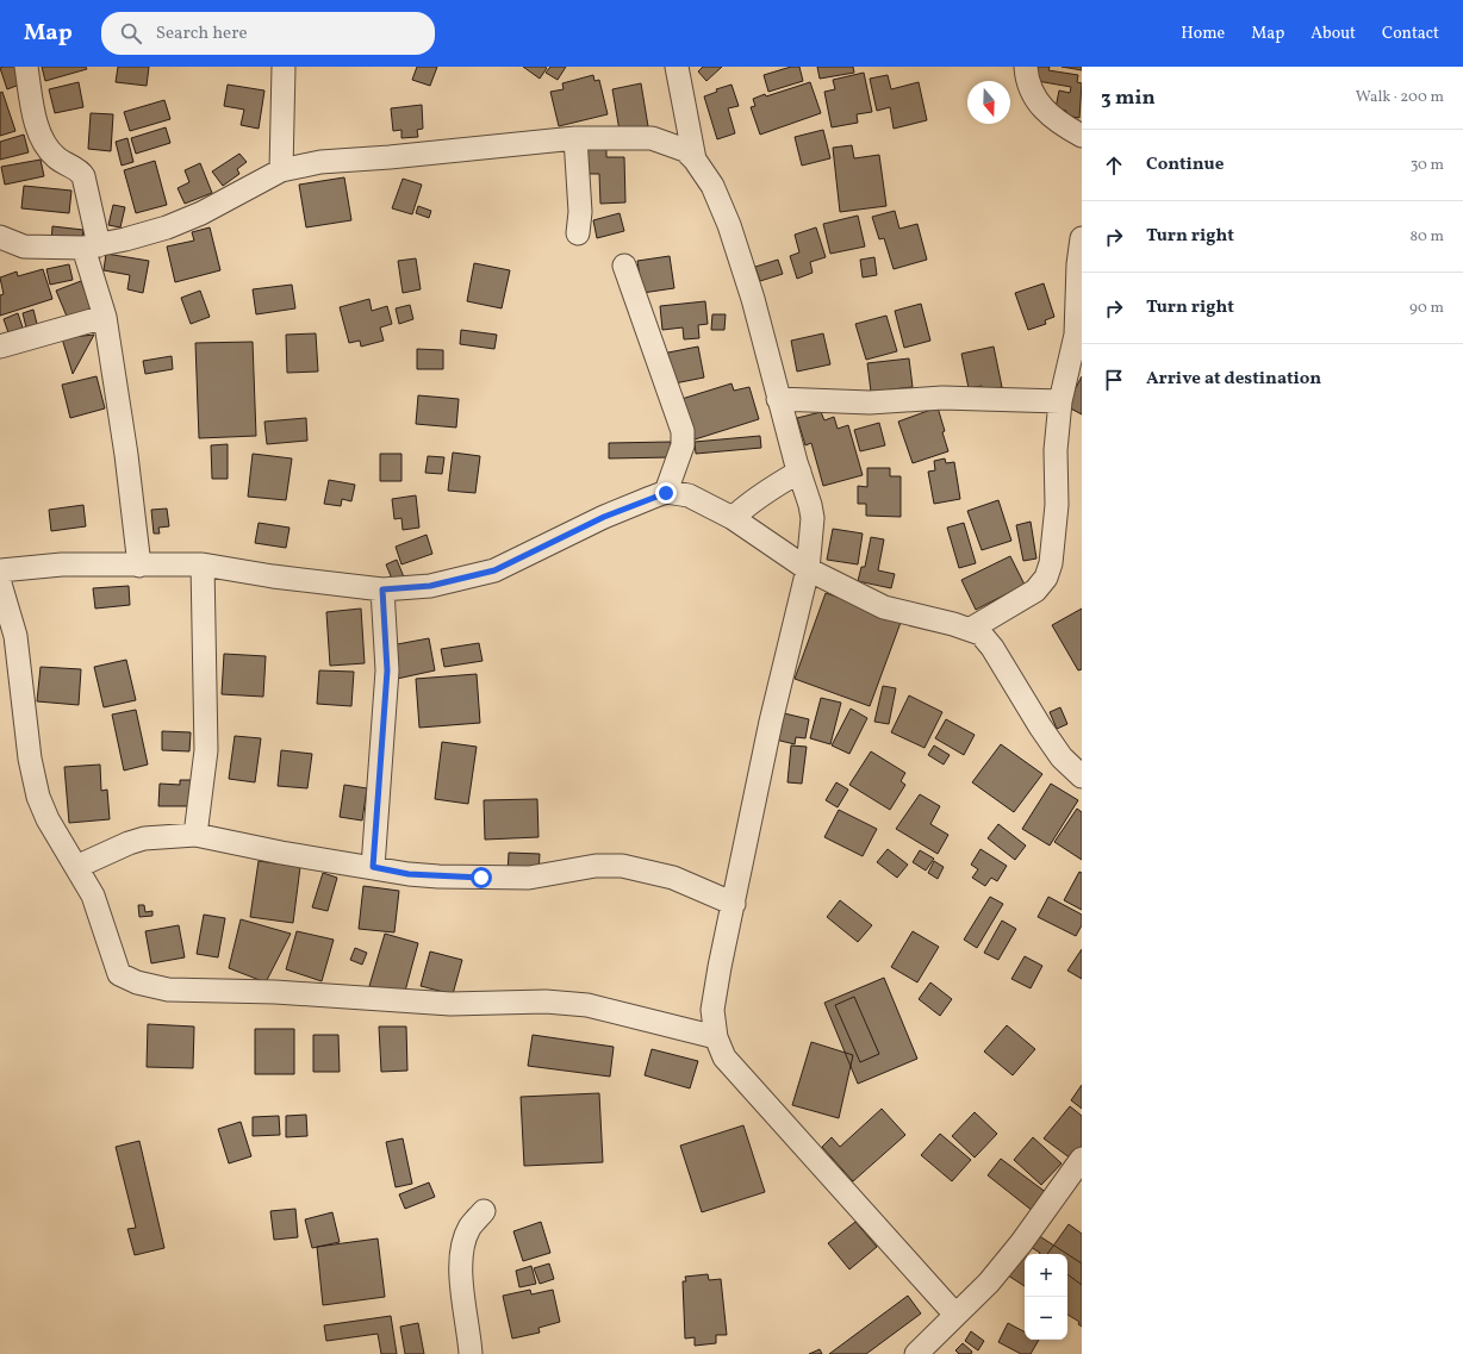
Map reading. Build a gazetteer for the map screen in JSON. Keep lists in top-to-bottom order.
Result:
{
  "north": "bottom",
  "page": {
    "header": "Map",
    "search": "Search here",
    "nav": [
      "Home",
      "Map",
      "About",
      "Contact"
    ],
    "heading": ["3 min", "Walk · 200 m"],
    "list": [
      ["Continue", "30 m"],
      ["Turn right", "80 m"],
      ["Turn right", "90 m"],
      "Arrive at destination"
    ],
    "map_buttons": ["+", "−"]
  }
}
